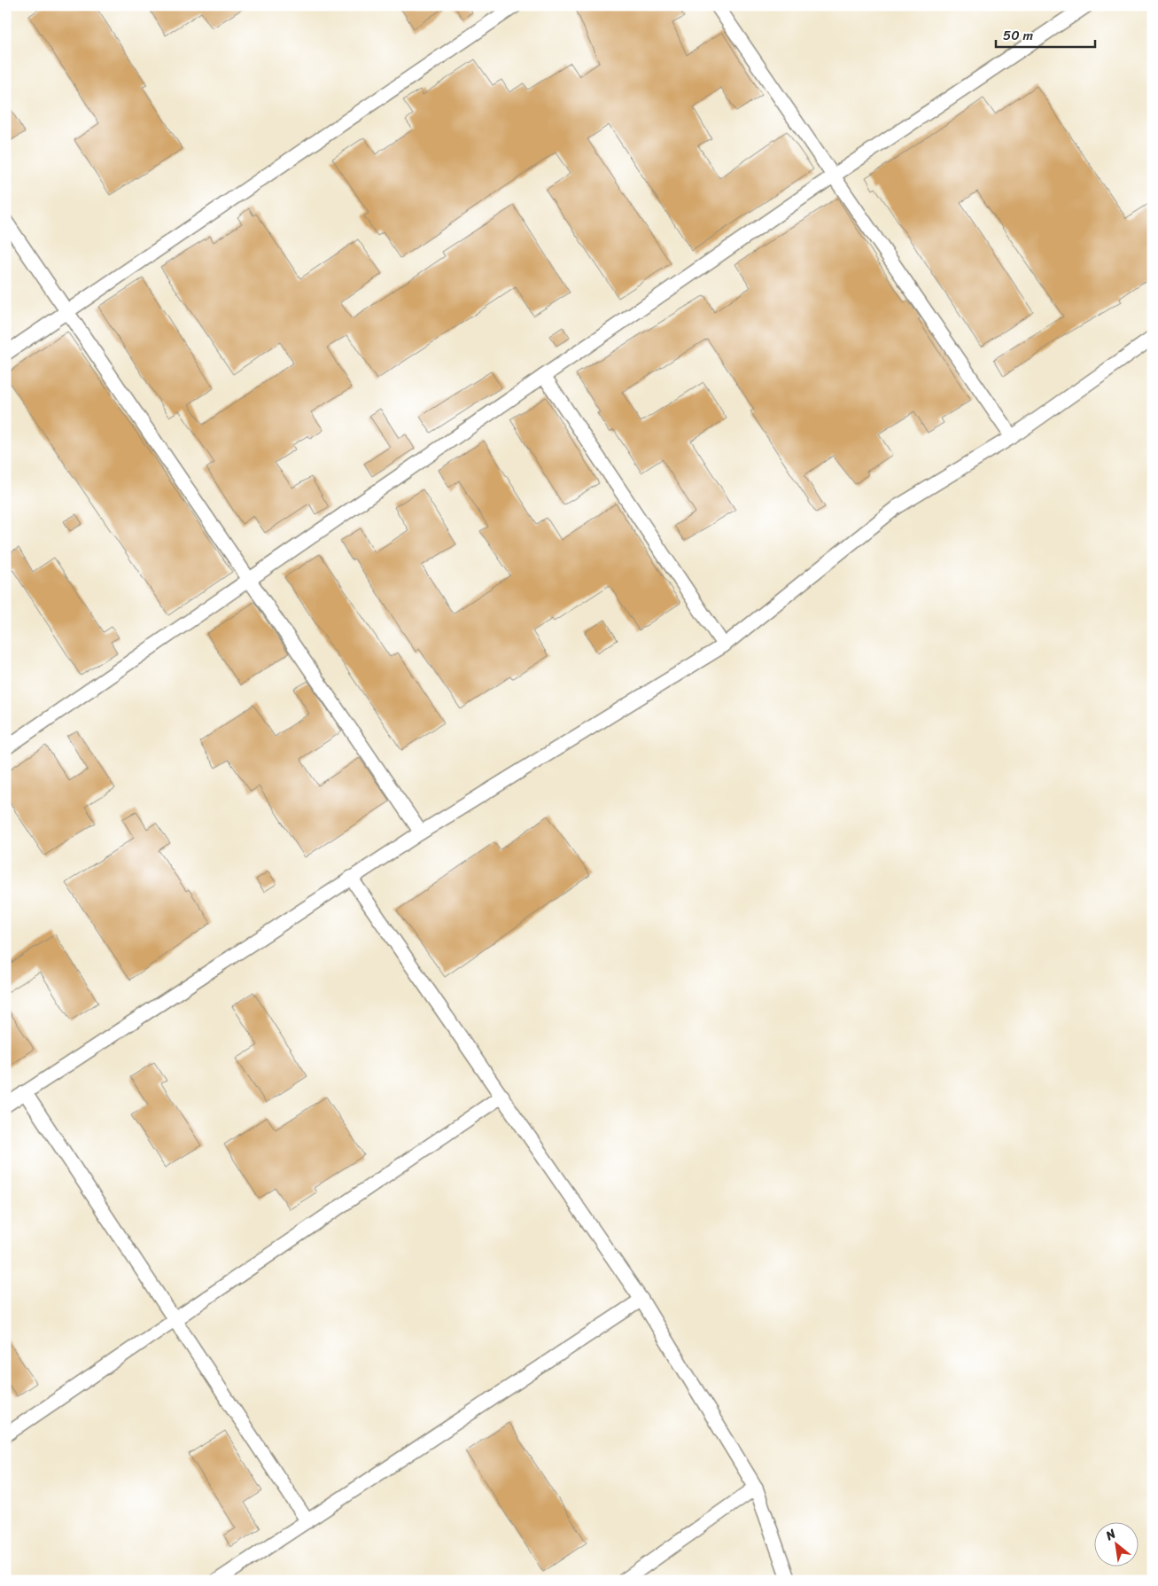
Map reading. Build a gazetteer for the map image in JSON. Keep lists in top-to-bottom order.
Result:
{
  "scale_bar": "50 m",
  "north": "top left"
}
